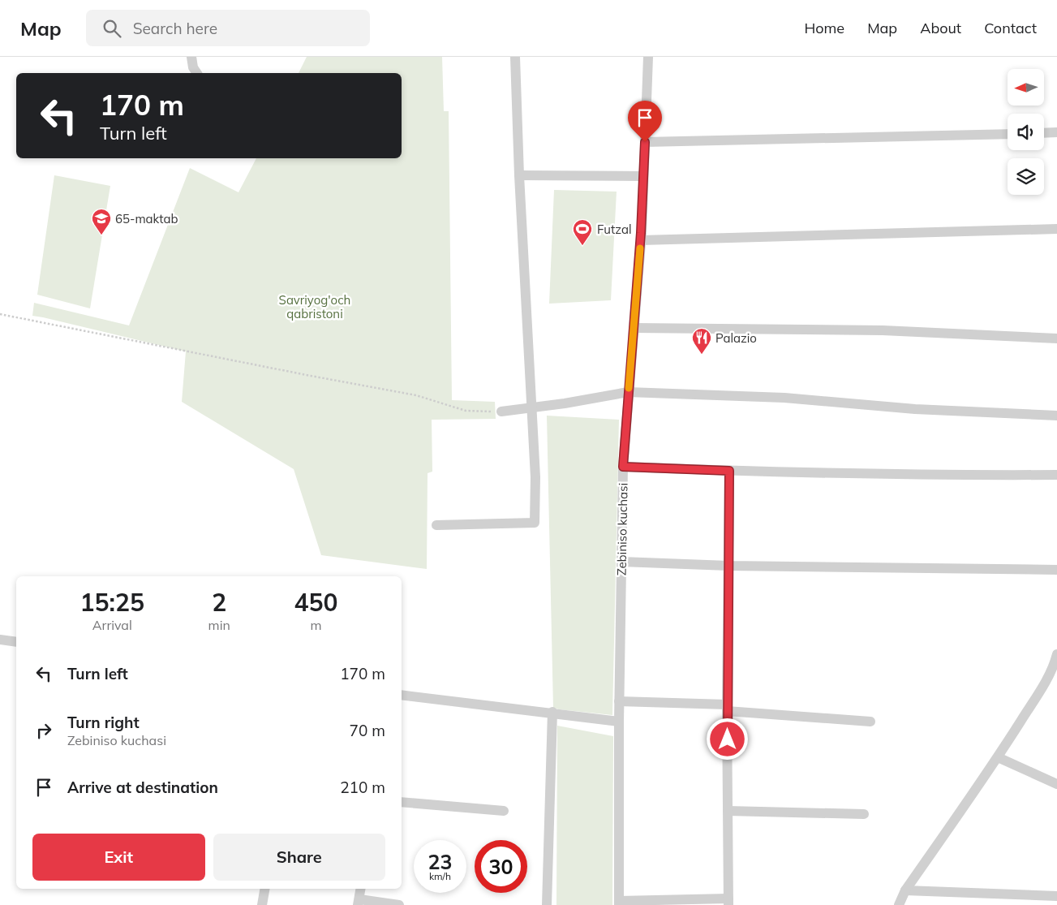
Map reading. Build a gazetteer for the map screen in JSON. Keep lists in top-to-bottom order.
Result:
{
  "streets": {
    "street": ["Zebiniso kuchasi"]
  },
  "parks": ["Savriyog'och qabristoni"],
  "places": {
    "school or university": ["65-maktab"],
    "sports": ["Futzal"],
    "restaurant": ["Palazio"]
  },
  "north": "left",
  "page": {
    "header": "Map",
    "search": "Search here",
    "nav": [
      "Home",
      "Map",
      "About",
      "Contact"
    ],
    "turn": ["170 m", "Turn left"],
    "eta": [
      "15:25",
      "Arrival",
      "2",
      "min",
      "450",
      "m"
    ],
    "list": [
      {
        "name": "Turn left",
        "value": "170 m"
      },
      {
        "name": "Turn right",
        "note": "Zebiniso kuchasi",
        "value": "70 m"
      },
      {
        "name": "Arrive at destination",
        "value": "210 m"
      }
    ],
    "buttons": ["Exit", "Share"],
    "speed": "23 km/h",
    "limit": "30"
  }
}
